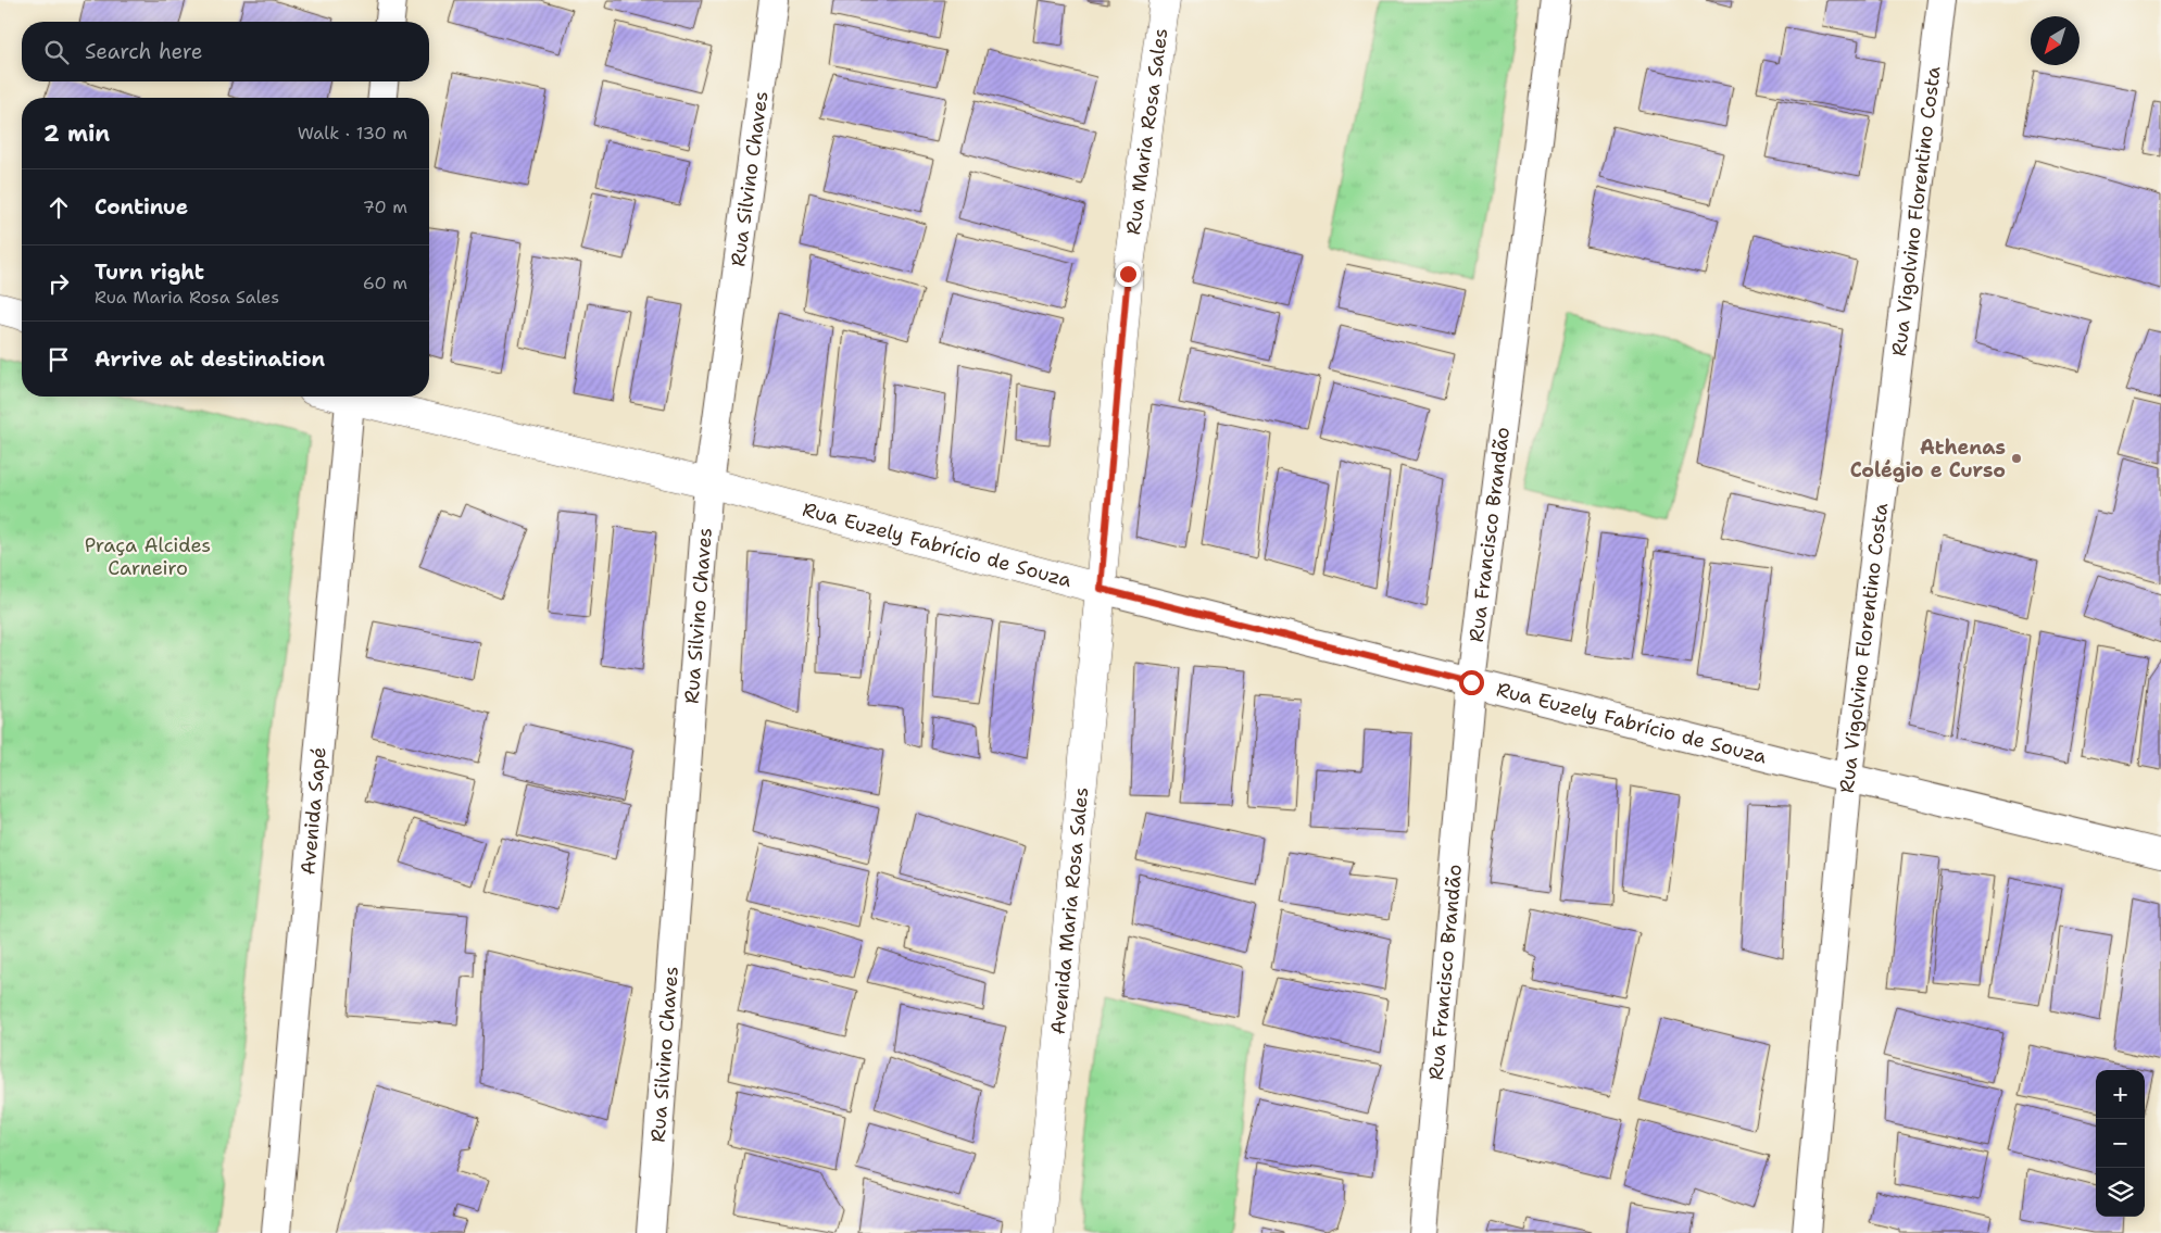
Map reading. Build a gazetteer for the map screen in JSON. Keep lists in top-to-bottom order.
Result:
{
  "streets": {
    "main road": ["Rua Maria Rosa Sales", "Rua Euzely Fabrício de Souza", "Avenida Maria Rosa Sales"],
    "street": [
      "Rua Silvino Chaves",
      "Rua Vigolvino Florentino Costa",
      "Rua Francisco Brandão",
      "Avenida Sapé"
    ]
  },
  "crossings": [
    ["Rua Maria Rosa Sales", "Rua Euzely Fabrício de Souza"],
    ["Rua Maria Rosa Sales", "Avenida Maria Rosa Sales"],
    ["Rua Silvino Chaves", "Rua Euzely Fabrício de Souza"],
    ["Rua Vigolvino Florentino Costa", "Rua Euzely Fabrício de Souza"],
    ["Rua Francisco Brandão", "Rua Euzely Fabrício de Souza"],
    ["Rua Euzely Fabrício de Souza", "Avenida Maria Rosa Sales"]
  ],
  "parks": ["Praça Alcides Carneiro"],
  "places": ["Athenas Colégio e Curso"],
  "north": "bottom left",
  "page": {
    "search": "Search here",
    "heading": ["2 min", "Walk · 130 m"],
    "list": [
      ["Continue", "70 m"],
      ["Turn right", "Rua Maria Rosa Sales", "60 m"],
      "Arrive at destination"
    ],
    "map_buttons": ["+", "−"]
  }
}
